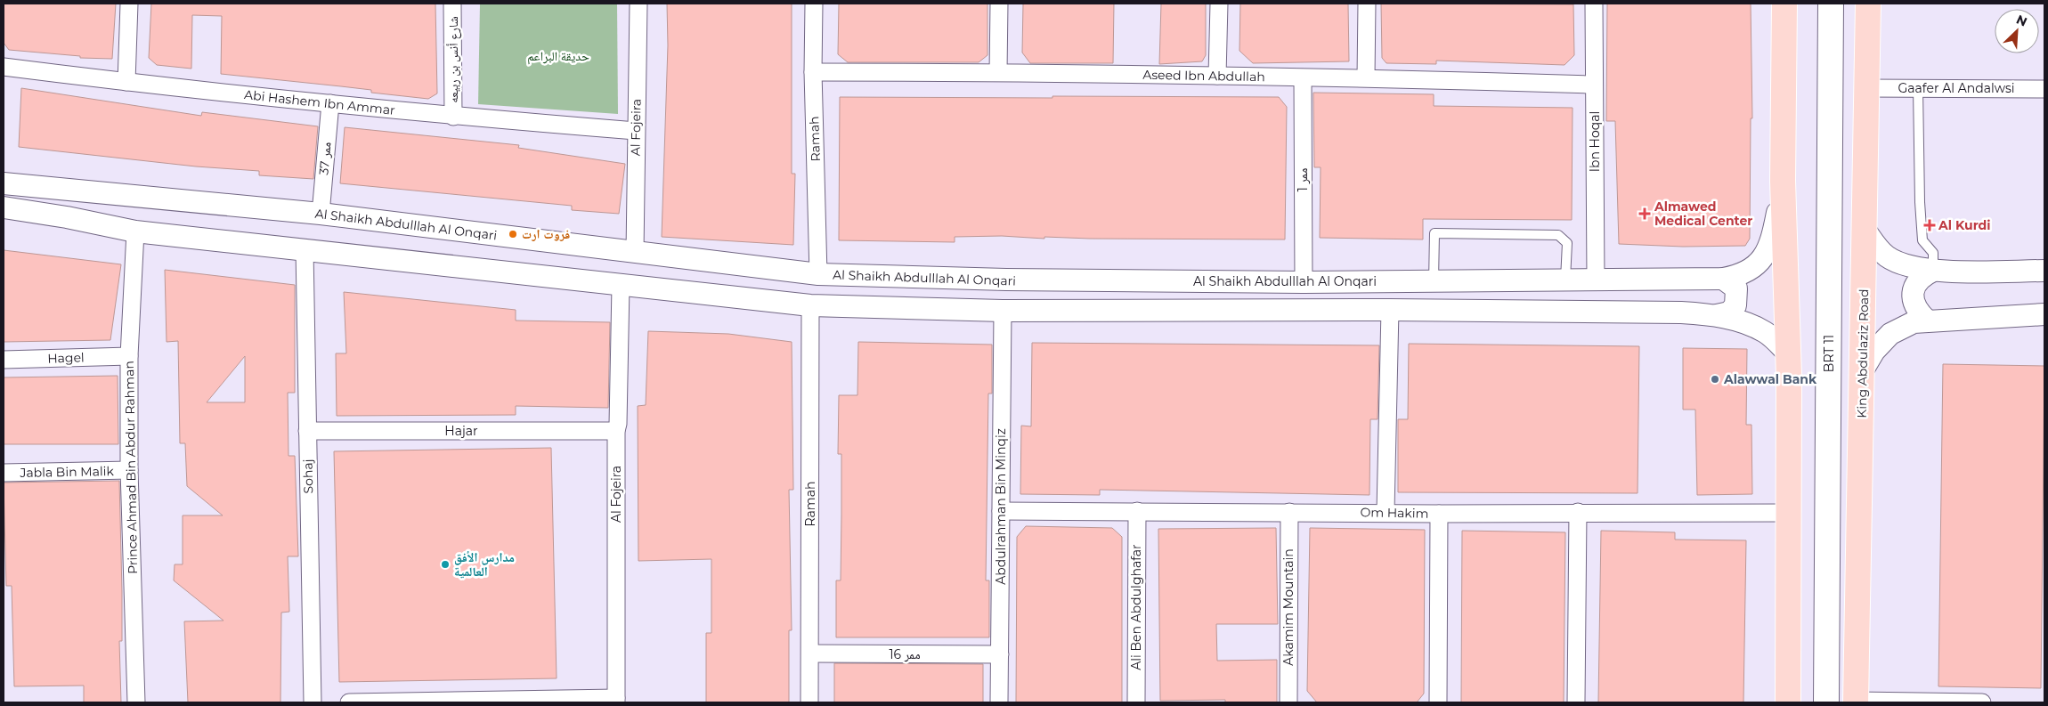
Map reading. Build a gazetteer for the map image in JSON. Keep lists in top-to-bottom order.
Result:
{
  "streets": {
    "main road": ["BRT 11", "King Abdulaziz Road"],
    "street": [
      "شارع أنس بن ربيعه",
      "Aseed Ibn Abdullah",
      "Gaafer Al Andalwsi",
      "Abi Hashem Ibn Ammar",
      "Al Fojeira",
      "Ramah",
      "Ibn Hoqal",
      "ممر 37",
      "ممر 1",
      "Al Shaikh Abdulllah Al Onqari",
      "Hagel",
      "Hajar",
      "Prince Ahmad Bin Abdur Rahman",
      "Jabla Bin Malik",
      "Sohaj",
      "Abdulrahman Bin Minqiz",
      "Om Hakim",
      "Ali Ben Abdulghafar",
      "Akamim Mountain",
      "ممر 16"
    ]
  },
  "crossings": [
    ["شارع أنس بن ربيعه", "Abi Hashem Ibn Ammar"],
    ["Aseed Ibn Abdullah", "Ramah"],
    ["Aseed Ibn Abdullah", "Ibn Hoqal"],
    ["Aseed Ibn Abdullah", "ممر 1"],
    ["Gaafer Al Andalwsi", "King Abdulaziz Road"],
    ["Abi Hashem Ibn Ammar", "Al Fojeira"],
    ["Abi Hashem Ibn Ammar", "ممر 37"],
    ["Al Fojeira", "Al Shaikh Abdulllah Al Onqari"],
    ["Al Fojeira", "Hajar"],
    ["Ramah", "Al Shaikh Abdulllah Al Onqari"],
    ["Ramah", "ممر 16"],
    ["Ibn Hoqal", "Al Shaikh Abdulllah Al Onqari"],
    ["ممر 37", "Al Shaikh Abdulllah Al Onqari"],
    ["ممر 1", "Al Shaikh Abdulllah Al Onqari"],
    ["Hagel", "Prince Ahmad Bin Abdur Rahman"],
    ["Hajar", "Sohaj"],
    ["Prince Ahmad Bin Abdur Rahman", "Jabla Bin Malik"],
    ["Abdulrahman Bin Minqiz", "Om Hakim"],
    ["Abdulrahman Bin Minqiz", "ممر 16"],
    ["Om Hakim", "Ali Ben Abdulghafar"],
    ["Om Hakim", "Akamim Mountain"]
  ],
  "parks": ["حديقة البراعم"],
  "places": {
    "health": ["Almawed Medical Center", "Al Kurdi"],
    "other": ["فروت ارت", "Alawwal Bank", "مدارس الأفق العالمية"]
  },
  "north": "top right"
}
